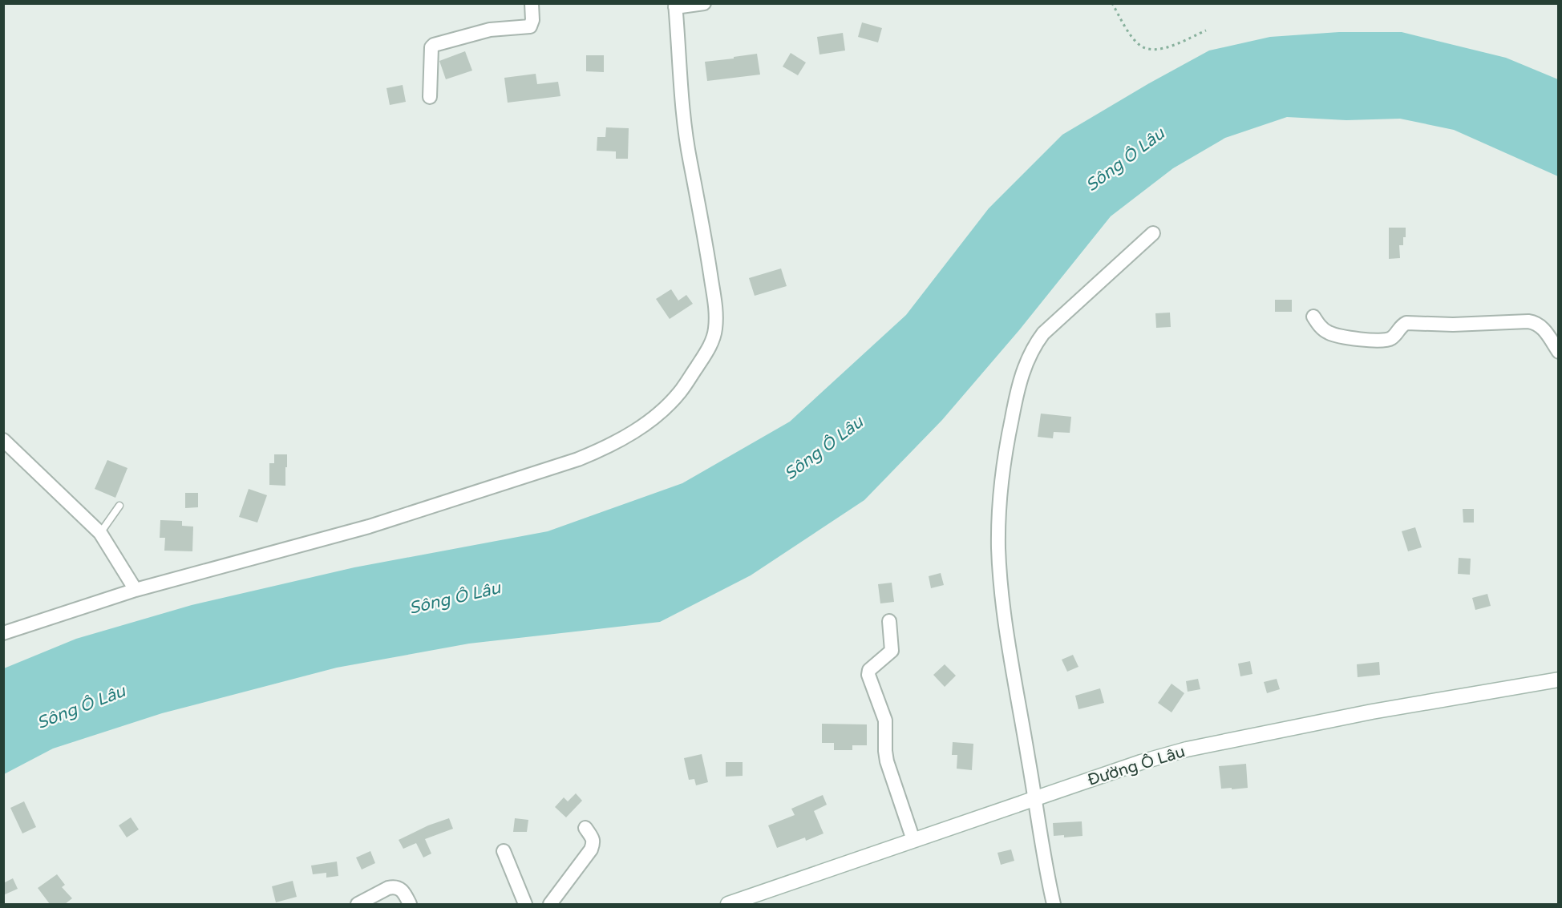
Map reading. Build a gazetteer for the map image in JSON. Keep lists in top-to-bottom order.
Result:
{
  "streets": {
    "main road": ["Đường Ô Lâu"]
  },
  "water": ["Sông Ô Lâu"]
}
